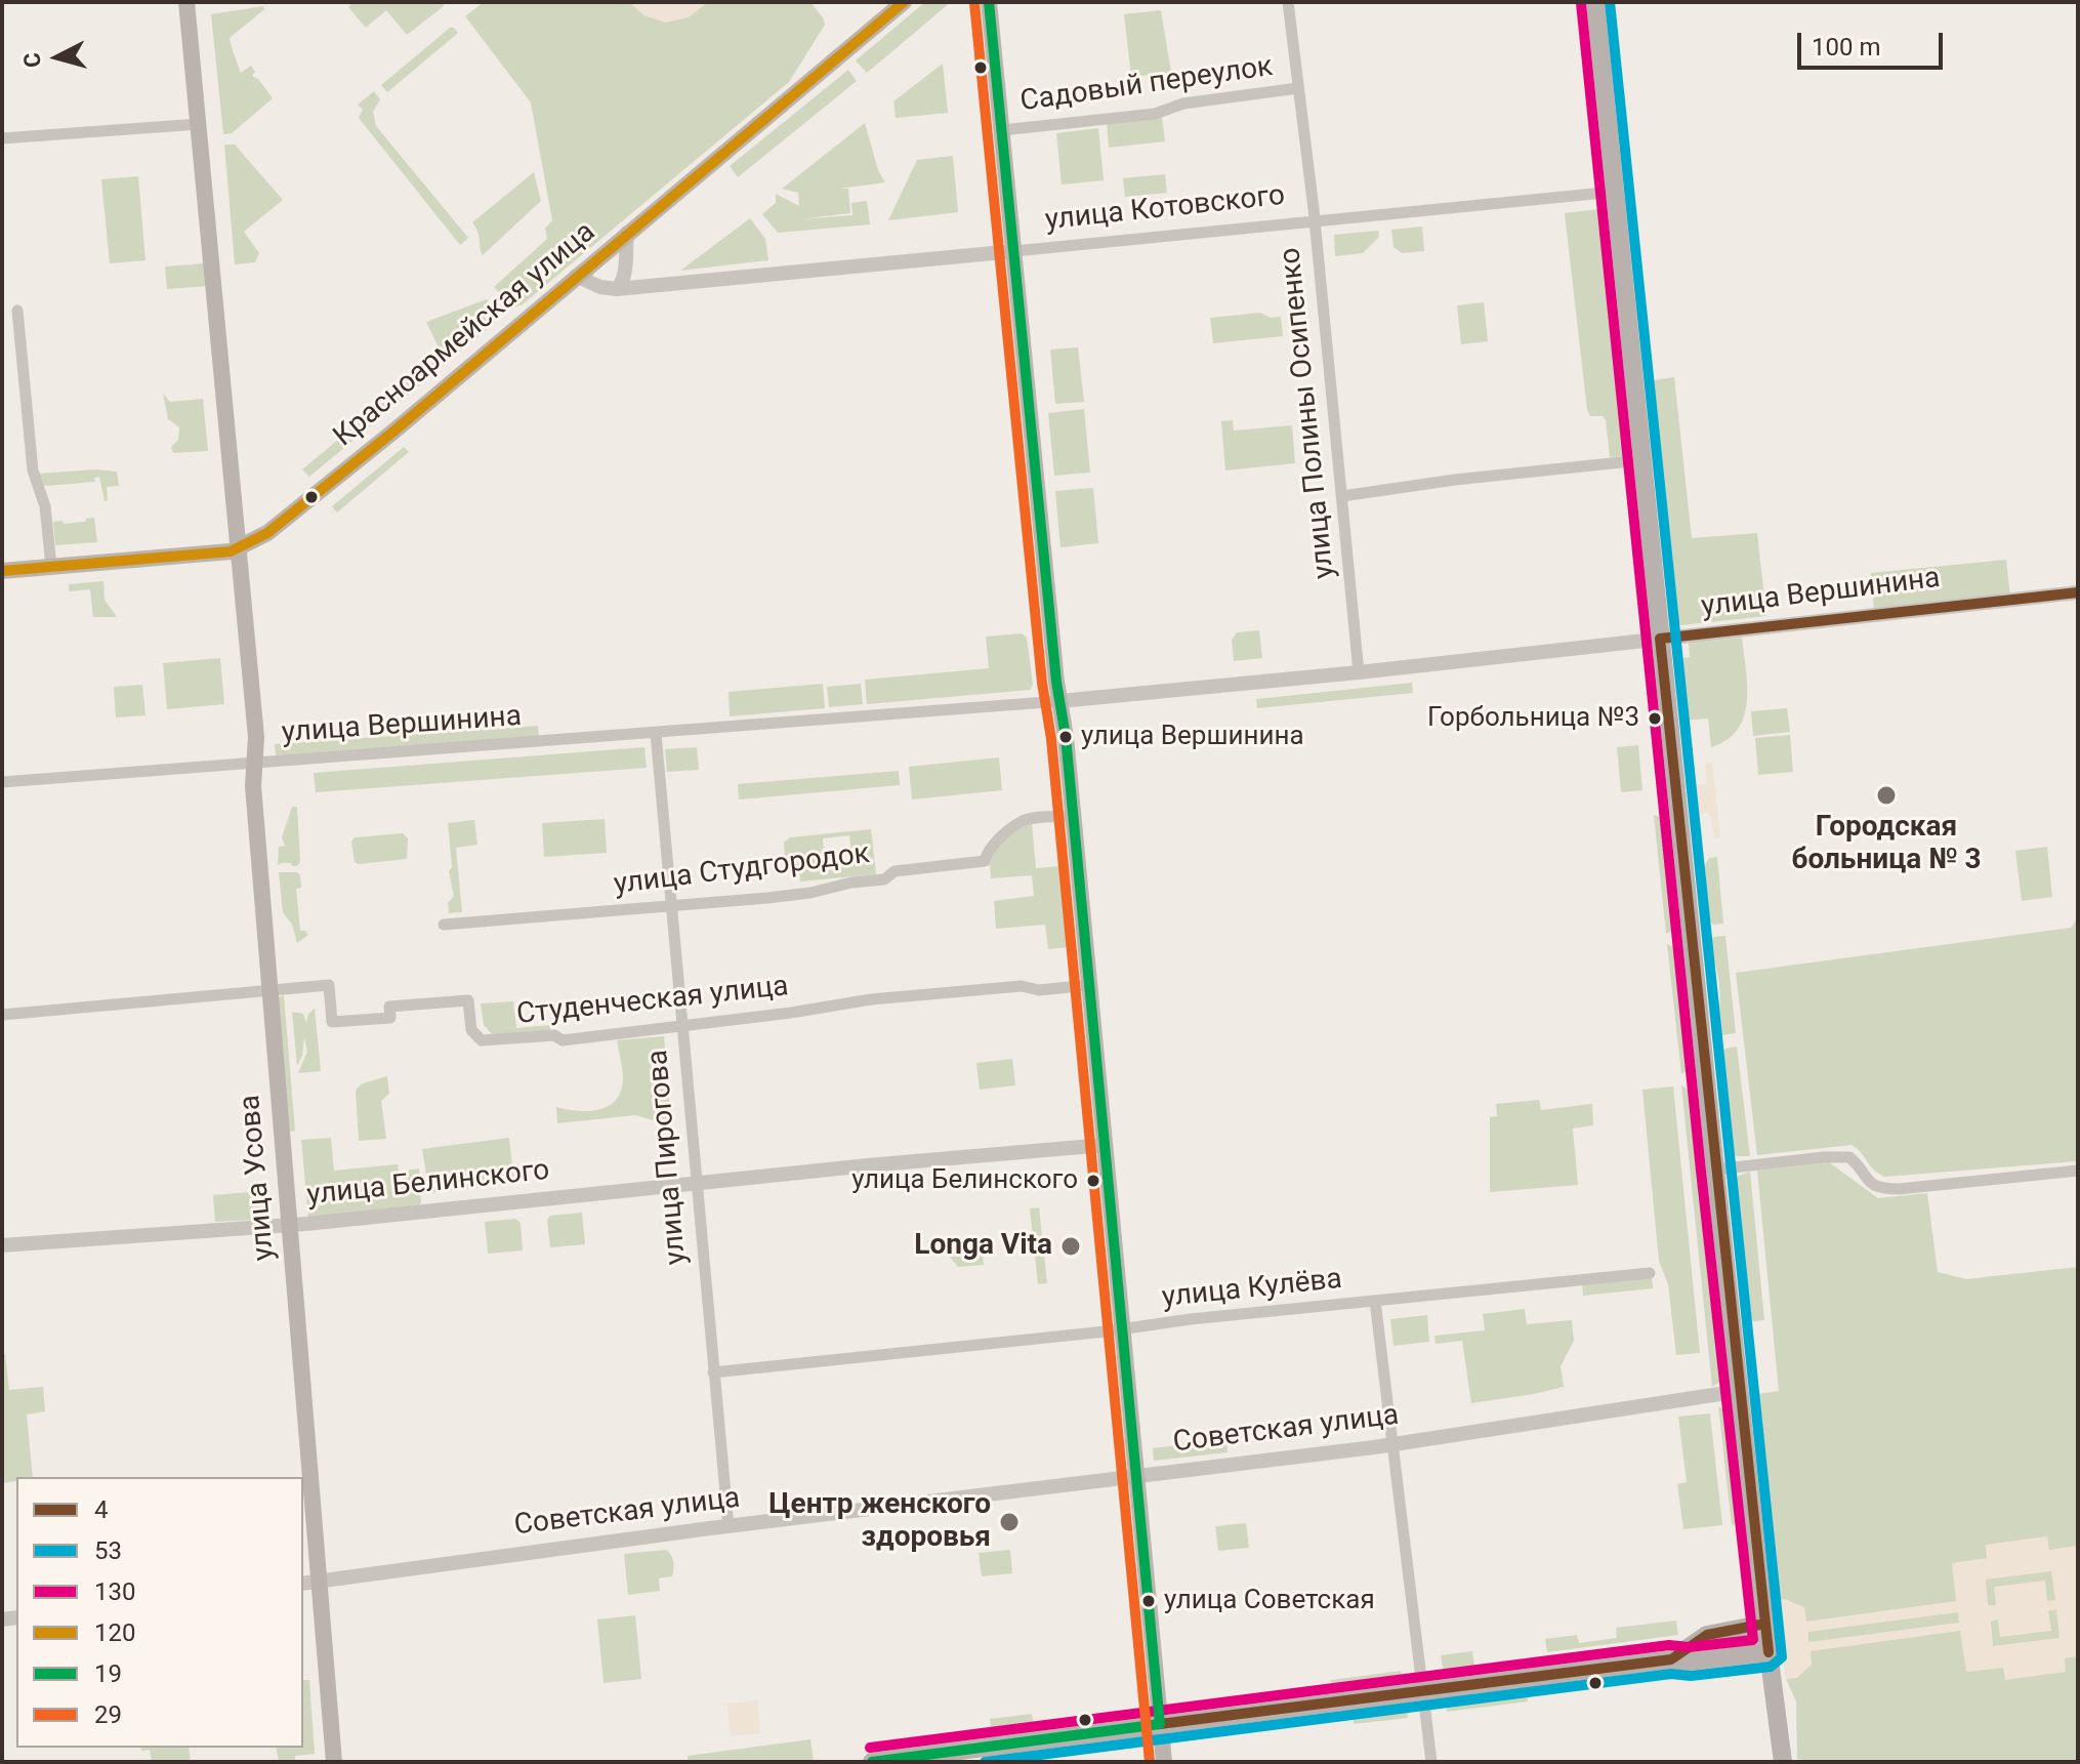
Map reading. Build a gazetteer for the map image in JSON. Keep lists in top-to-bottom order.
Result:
{
  "streets": {
    "main road": ["Красноармейская улица", "улица Усова"],
    "street": [
      "Садовый переулок",
      "улица Котовского",
      "улица Полины Осипенко",
      "улица Вершинина",
      "улица Студгородок",
      "Студенческая улица",
      "улица Пирогова",
      "улица Белинского",
      "улица Кулёва",
      "Советская улица"
    ]
  },
  "crossings": [
    ["Садовый переулок", "улица Полины Осипенко"],
    ["улица Котовского", "Красноармейская улица"],
    ["улица Котовского", "улица Полины Осипенко"],
    ["Красноармейская улица", "улица Усова"],
    ["улица Полины Осипенко", "улица Вершинина"],
    ["улица Вершинина", "улица Пирогова"],
    ["улица Вершинина", "улица Усова"],
    ["улица Студгородок", "улица Пирогова"],
    ["Студенческая улица", "улица Пирогова"],
    ["Студенческая улица", "улица Усова"],
    ["улица Пирогова", "улица Белинского"],
    ["улица Пирогова", "улица Кулёва"],
    ["улица Пирогова", "Советская улица"],
    ["улица Усова", "улица Белинского"],
    ["улица Усова", "Советская улица"]
  ],
  "places": [
    "Горбольница №3",
    "улица Вершинина",
    "Городская больница № 3",
    "улица Белинского",
    "Longa Vita",
    "Центр женского здоровья",
    "улица Советская"
  ],
  "lines": [
    "transit line 53",
    "transit line 120",
    "transit line 19",
    "transit line 130",
    "transit line 29",
    "transit line 4"
  ],
  "legend": [
    "4",
    "53",
    "130",
    "120",
    "19",
    "29"
  ],
  "scale_bar": "100 m",
  "north": "left"
}
